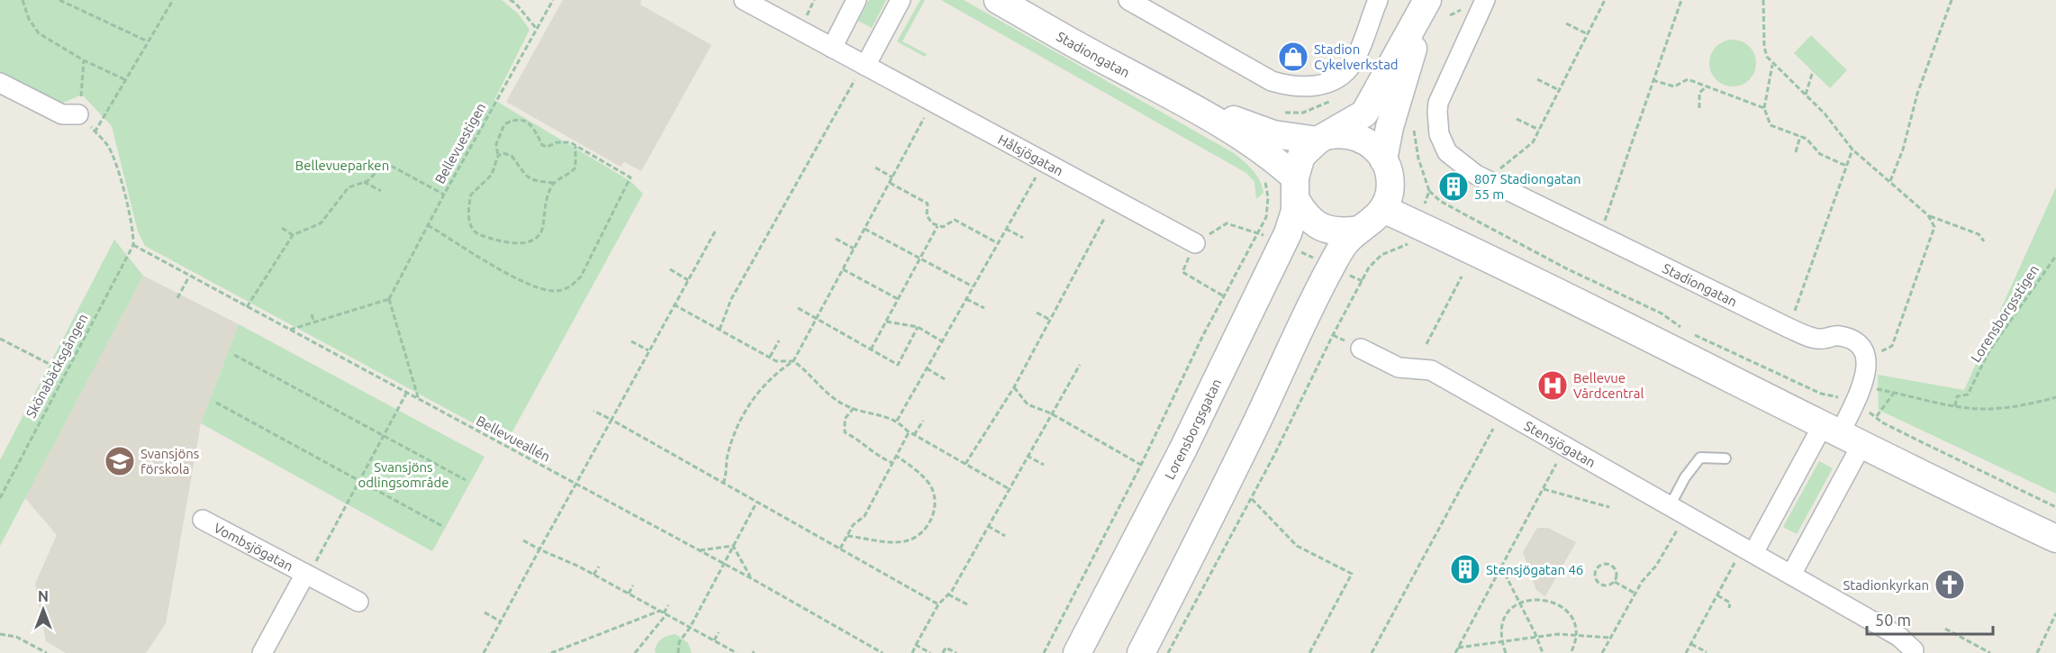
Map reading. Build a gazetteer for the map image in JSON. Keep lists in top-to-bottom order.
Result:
{
  "streets": {
    "main road": ["Stadiongatan", "Lorensborgsgatan"],
    "street": ["Hålsjögatan", "Stensjögatan", "Vombsjögatan"],
    "path": [
      "Bellevuestigen",
      "Lorensborgsstigen",
      "Skönabäcksgången",
      "Bellevueallén"
    ]
  },
  "crossings": [
    ["Stadiongatan", "Lorensborgsgatan"],
    ["Skönabäcksgången", "Bellevueallén"]
  ],
  "parks": ["Bellevueparken", "Svansjöns odlingsområde"],
  "places": {
    "shop": ["Stadion Cykelverkstad"],
    "building": ["807 Stadiongatan 55 m", "Stensjögatan 46"],
    "hospital": ["Bellevue Vårdcentral"],
    "school or university": ["Svansjöns förskola"],
    "church": ["Stadionkyrkan"]
  },
  "scale_bar": "50 m",
  "north": "top"
}
